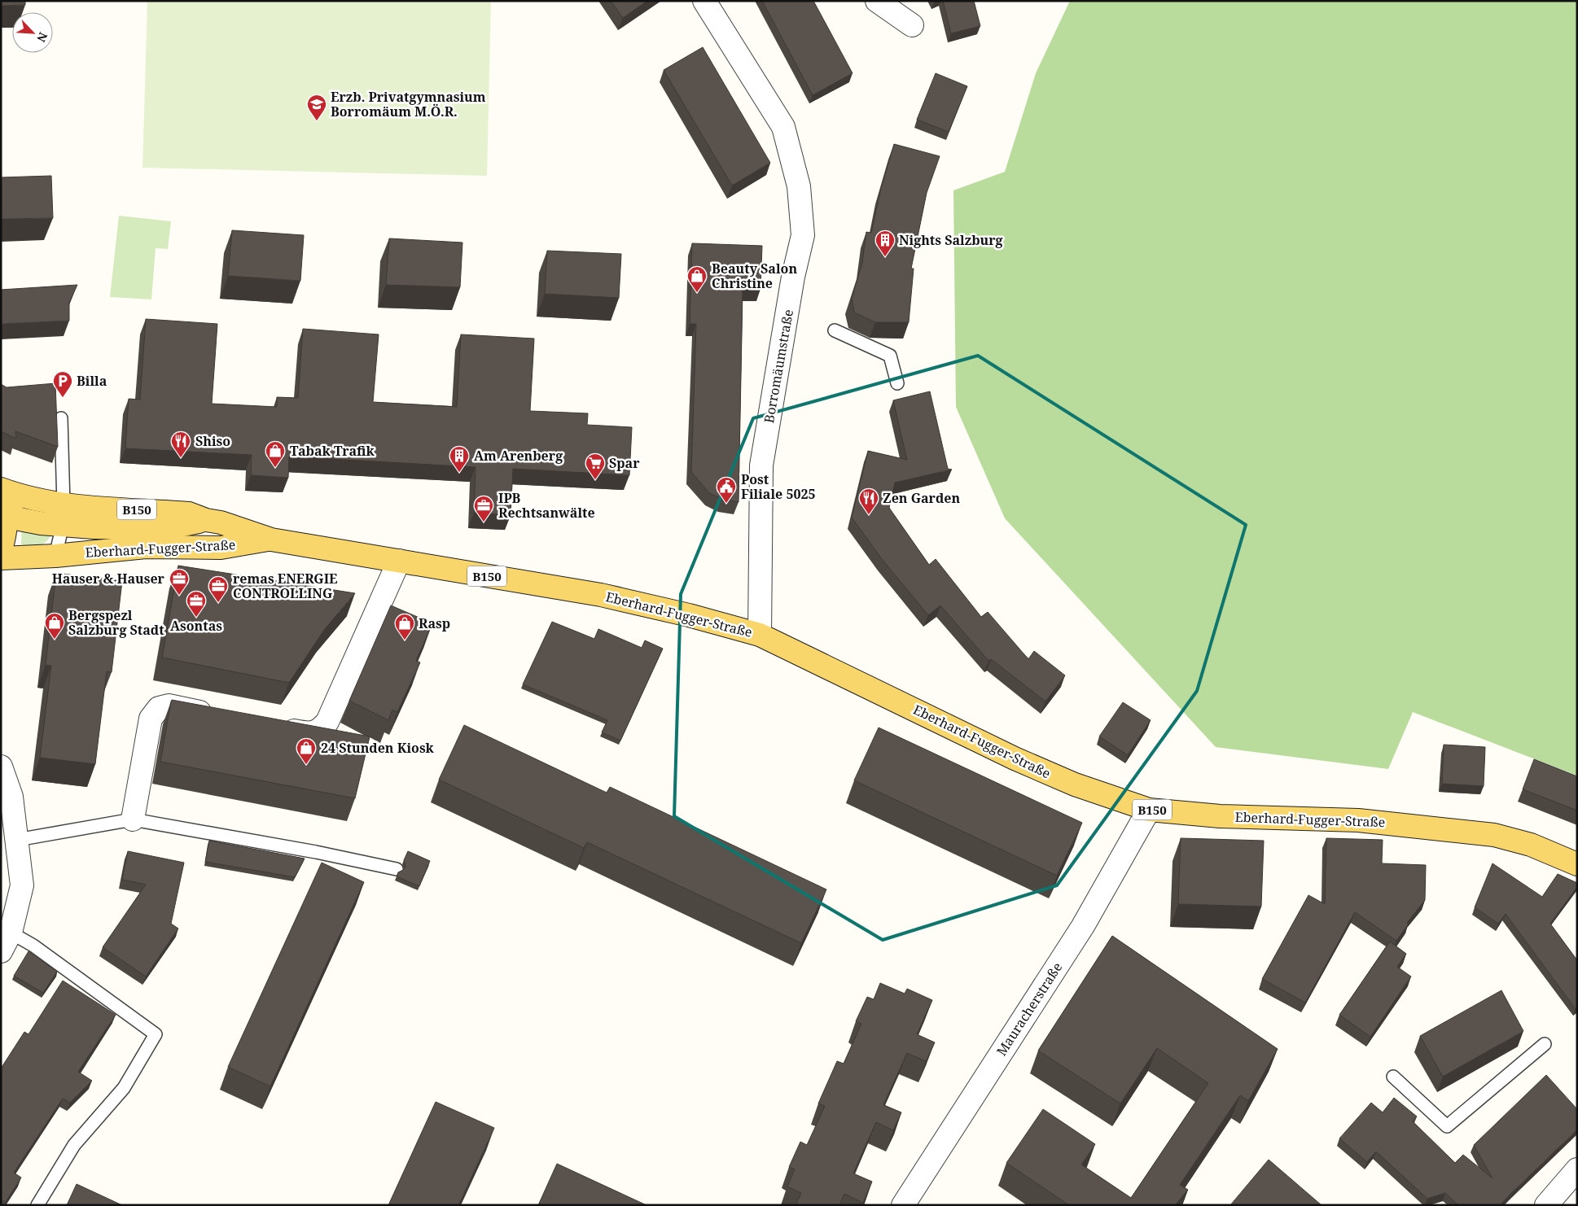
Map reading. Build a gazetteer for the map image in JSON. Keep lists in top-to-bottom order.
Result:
{
  "streets": {
    "main road": ["B150", "Eberhard-Fugger-Straße"],
    "street": ["Borromäumstraße", "Mauracherstraße"]
  },
  "crossings": [
    ["Borromäumstraße", "Eberhard-Fugger-Straße"],
    ["Eberhard-Fugger-Straße", "Mauracherstraße"]
  ],
  "places": {
    "school or university": ["Erzb. Privatgymnasium Borromäum M.Ö.R."],
    "building": ["Nights Salzburg", "Am Arenberg"],
    "shop": [
      "Beauty Salon Christine",
      "Tabak Trafik",
      "Bergspezl Salzburg Stadt",
      "Rasp",
      "24 Stunden Kiosk"
    ],
    "parking": ["Billa"],
    "restaurant": ["Shiso", "Zen Garden"],
    "supermarket": ["Spar"],
    "public building": ["Post Filiale 5025"],
    "office": [
      "IPB Rechtsanwälte",
      "Hauser & Hauser",
      "remas ENERGIE CONTROLLING",
      "Asontas"
    ]
  },
  "north": "bottom right"
}
